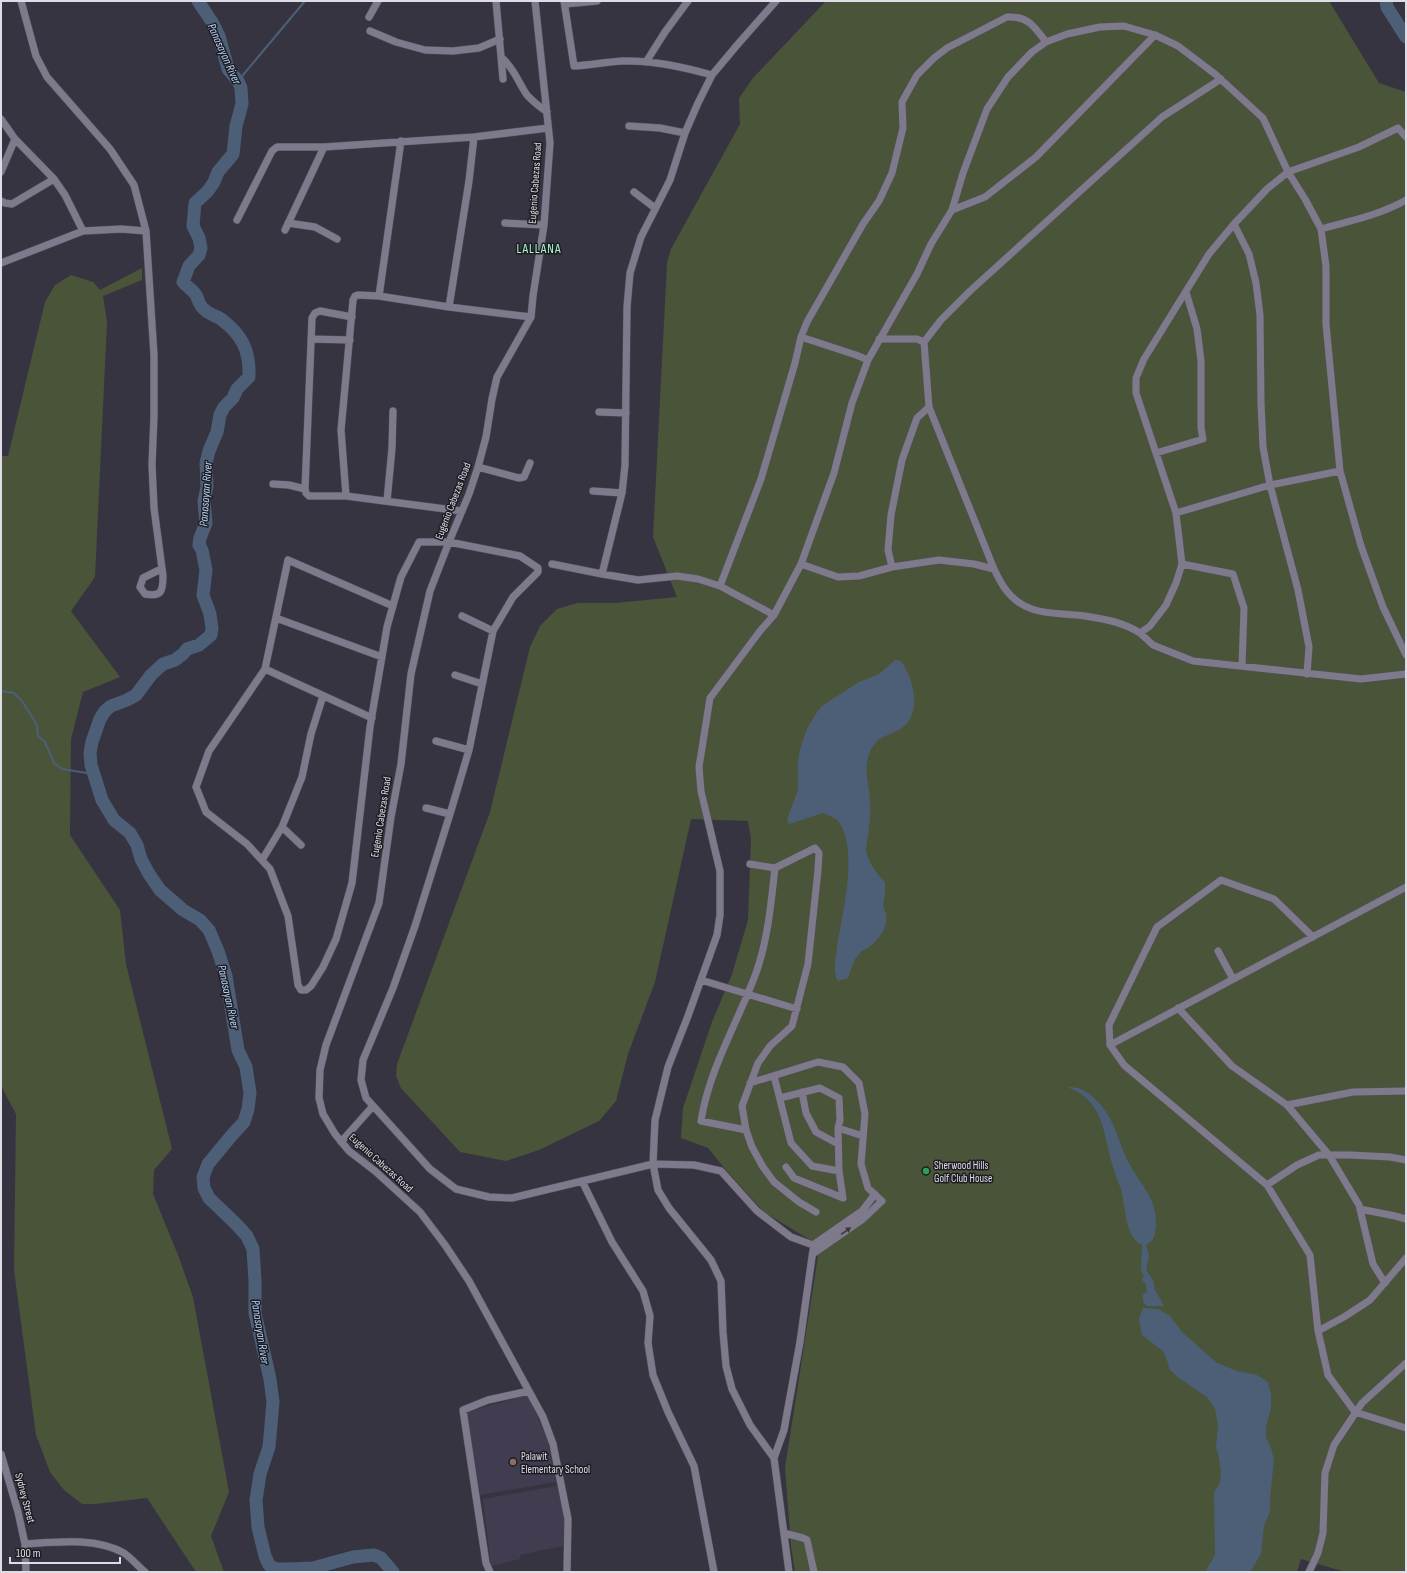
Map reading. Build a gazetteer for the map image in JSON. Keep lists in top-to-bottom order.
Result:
{
  "streets": {
    "street": ["Eugenio Cabezas Road", "Sydney Street"]
  },
  "districts": ["LALLANA"],
  "water": ["Panasayan River"],
  "places": ["Sherwood Hills Golf Club House", "Palawit Elementary School"],
  "scale_bar": "100 m"
}
